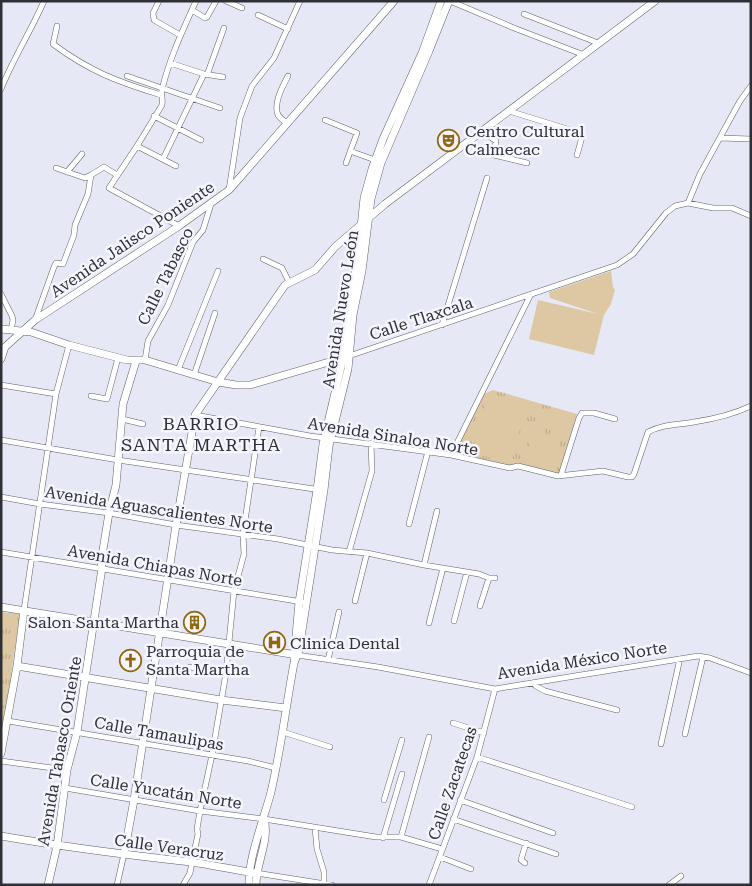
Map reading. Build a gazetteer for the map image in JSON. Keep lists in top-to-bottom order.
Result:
{
  "streets": {
    "street": [
      "Avenida Jalisco Poniente",
      "Calle Tabasco",
      "Avenida Nuevo León",
      "Calle Tlaxcala",
      "Avenida Sinaloa Norte",
      "Avenida Aguascalientes Norte",
      "Avenida Chiapas Norte",
      "Avenida México Norte",
      "Calle Tamaulipas",
      "Avenida Tabasco Oriente",
      "Calle Zacatecas",
      "Calle Yucatán Norte",
      "Calle Veracruz"
    ]
  },
  "crossings": [
    ["Avenida Jalisco Poniente", "Calle Tabasco"],
    ["Avenida Jalisco Poniente", "Calle Tlaxcala"],
    ["Calle Tabasco", "Calle Tlaxcala"],
    ["Avenida Nuevo León", "Calle Tlaxcala"],
    ["Avenida Nuevo León", "Avenida Sinaloa Norte"],
    ["Avenida Nuevo León", "Avenida Aguascalientes Norte"],
    ["Avenida Nuevo León", "Avenida Chiapas Norte"],
    ["Avenida Nuevo León", "Avenida México Norte"],
    ["Avenida Nuevo León", "Calle Tamaulipas"],
    ["Avenida Nuevo León", "Calle Yucatán Norte"],
    ["Avenida Nuevo León", "Calle Veracruz"],
    ["Calle Tlaxcala", "Avenida Tabasco Oriente"],
    ["Avenida Aguascalientes Norte", "Avenida Tabasco Oriente"],
    ["Avenida Chiapas Norte", "Avenida Tabasco Oriente"],
    ["Avenida México Norte", "Avenida Tabasco Oriente"],
    ["Avenida México Norte", "Calle Zacatecas"],
    ["Calle Tamaulipas", "Avenida Tabasco Oriente"],
    ["Avenida Tabasco Oriente", "Calle Yucatán Norte"],
    ["Avenida Tabasco Oriente", "Calle Veracruz"],
    ["Calle Zacatecas", "Calle Yucatán Norte"]
  ],
  "districts": ["BARRIO SANTA MARTHA"],
  "places": {
    "theatre": ["Centro Cultural Calmecac"],
    "building": ["Salon Santa Martha"],
    "hospital": ["Clinica Dental"],
    "church": ["Parroquia de Santa Martha"]
  }
}
